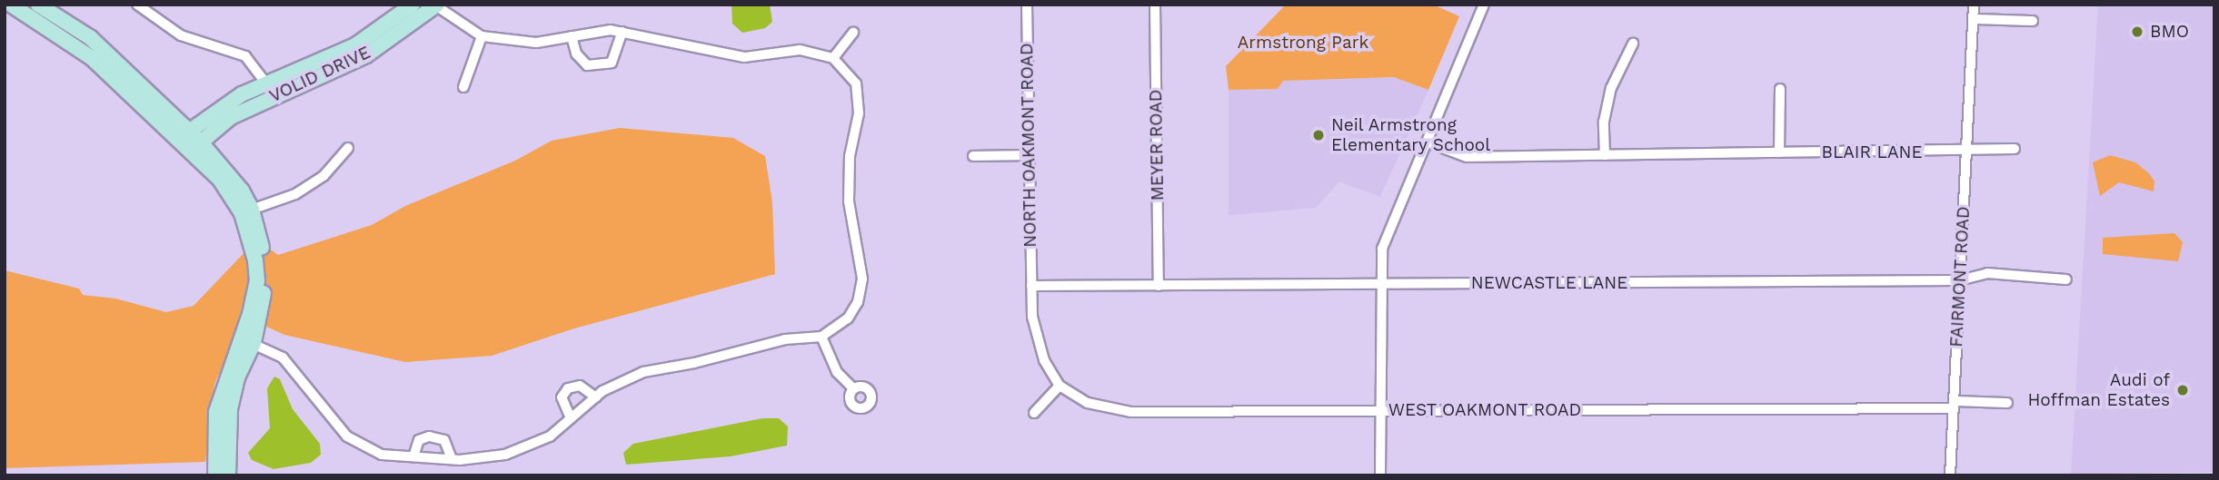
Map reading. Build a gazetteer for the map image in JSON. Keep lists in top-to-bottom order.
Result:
{
  "streets": {
    "street": [
      "VOLID DRIVE",
      "NORTH OAKMONT ROAD",
      "MEYER ROAD",
      "BLAIR LANE",
      "FAIRMONT ROAD",
      "NEWCASTLE LANE",
      "WEST OAKMONT ROAD"
    ]
  },
  "crossings": [
    ["NORTH OAKMONT ROAD", "NEWCASTLE LANE"],
    ["NORTH OAKMONT ROAD", "WEST OAKMONT ROAD"],
    ["MEYER ROAD", "NEWCASTLE LANE"],
    ["BLAIR LANE", "FAIRMONT ROAD"],
    ["FAIRMONT ROAD", "NEWCASTLE LANE"],
    ["FAIRMONT ROAD", "WEST OAKMONT ROAD"]
  ],
  "parks": ["Armstrong Park"],
  "places": ["BMO", "Neil Armstrong Elementary School", "Audi of Hoffman Estates"]
}
